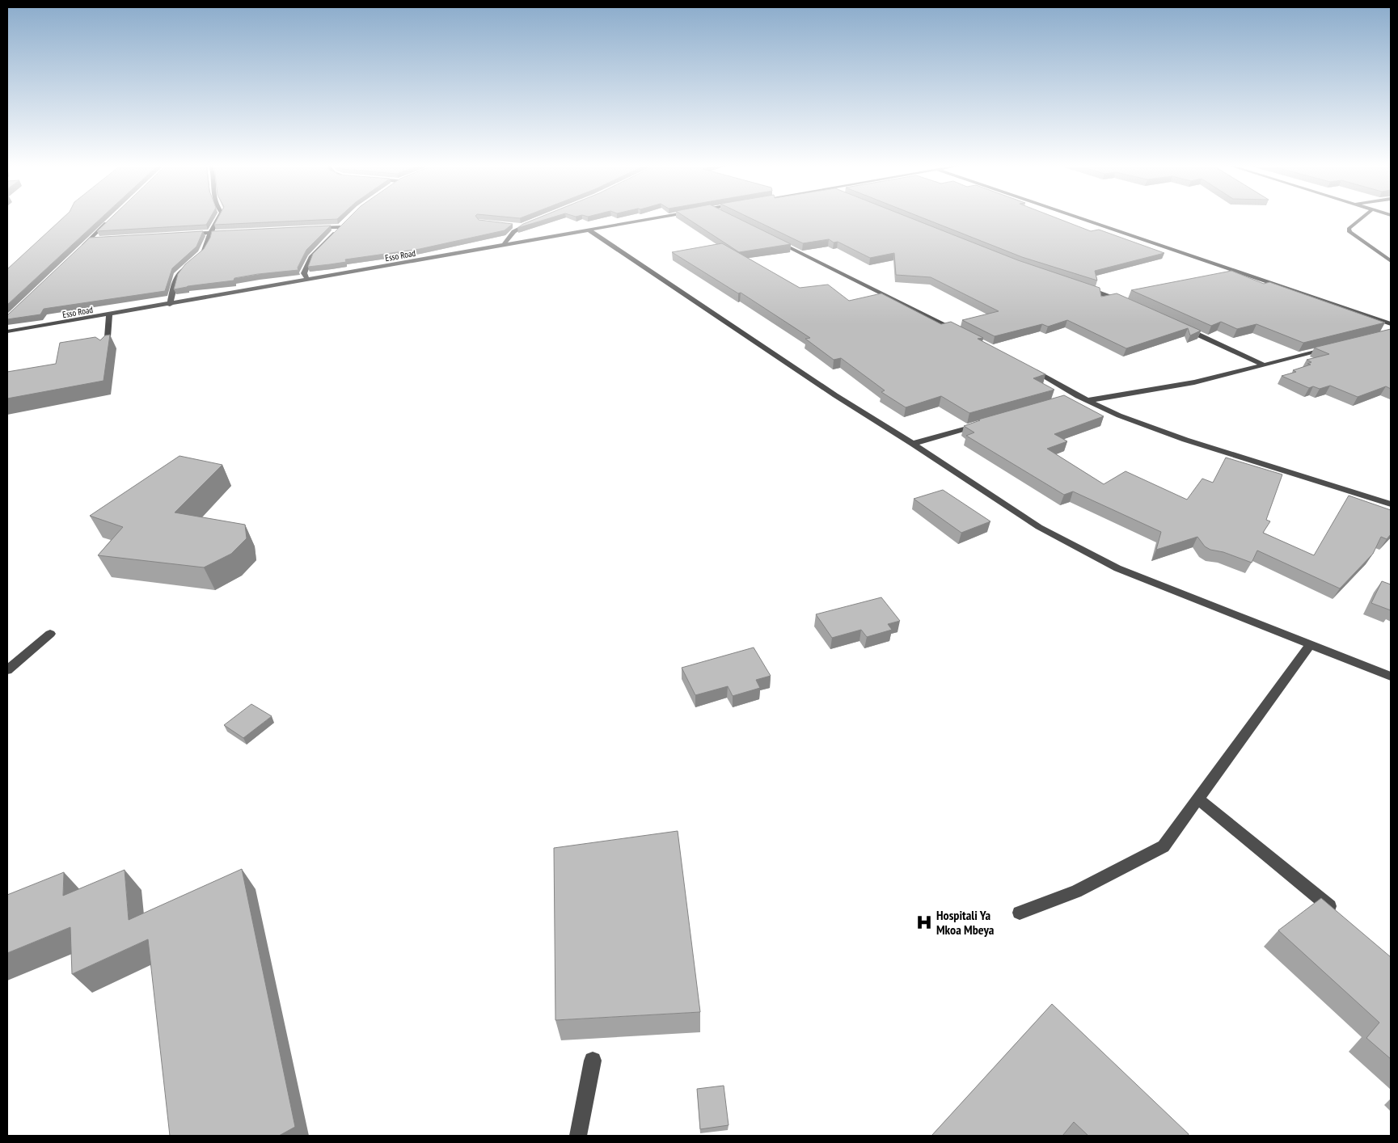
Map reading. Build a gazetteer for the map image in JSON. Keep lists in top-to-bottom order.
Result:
{
  "streets": {
    "street": ["Esso Road"]
  },
  "places": {
    "hospital": ["Hospitali Ya Mkoa Mbeya"]
  }
}
